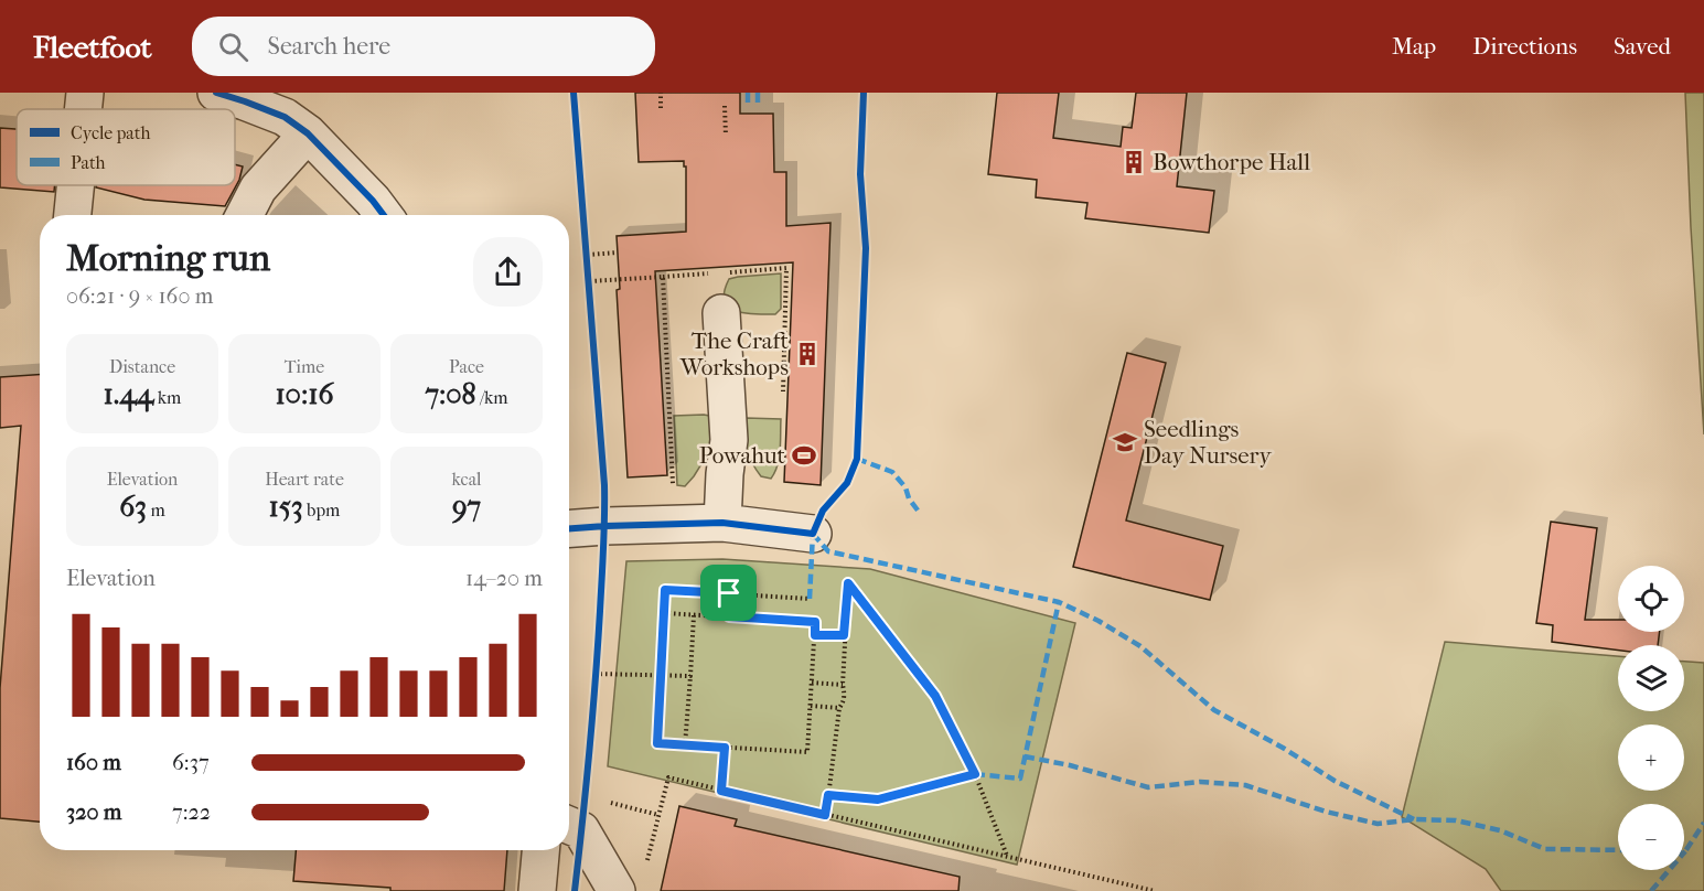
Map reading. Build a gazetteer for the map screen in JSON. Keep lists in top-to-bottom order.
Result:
{
  "places": {
    "building": ["Bowthorpe Hall", "The Craft Workshops"],
    "school or university": ["Seedlings Day Nursery"],
    "sports": ["Powahut"]
  },
  "legend": ["Cycle path", "Path"],
  "page": {
    "header": "Fleetfoot",
    "search": "Search here",
    "nav": ["Map", "Directions", "Saved"],
    "heading": ["Morning run", "06:21 · 9 × 160 m"],
    "stats": [
      ["Distance", "1.44 km"],
      ["Time", "10:16"],
      ["Pace", "7:08 /km"],
      ["Elevation", "63 m"],
      ["Heart rate", "153 bpm"],
      ["kcal", "97"]
    ],
    "chart": ["Elevation", "14–20 m"],
    "map_buttons": ["+", "−"],
    "list": [
      {
        "name": "160 m",
        "note": "6:37"
      },
      {
        "name": "320 m",
        "note": "7:22"
      }
    ]
  }
}
